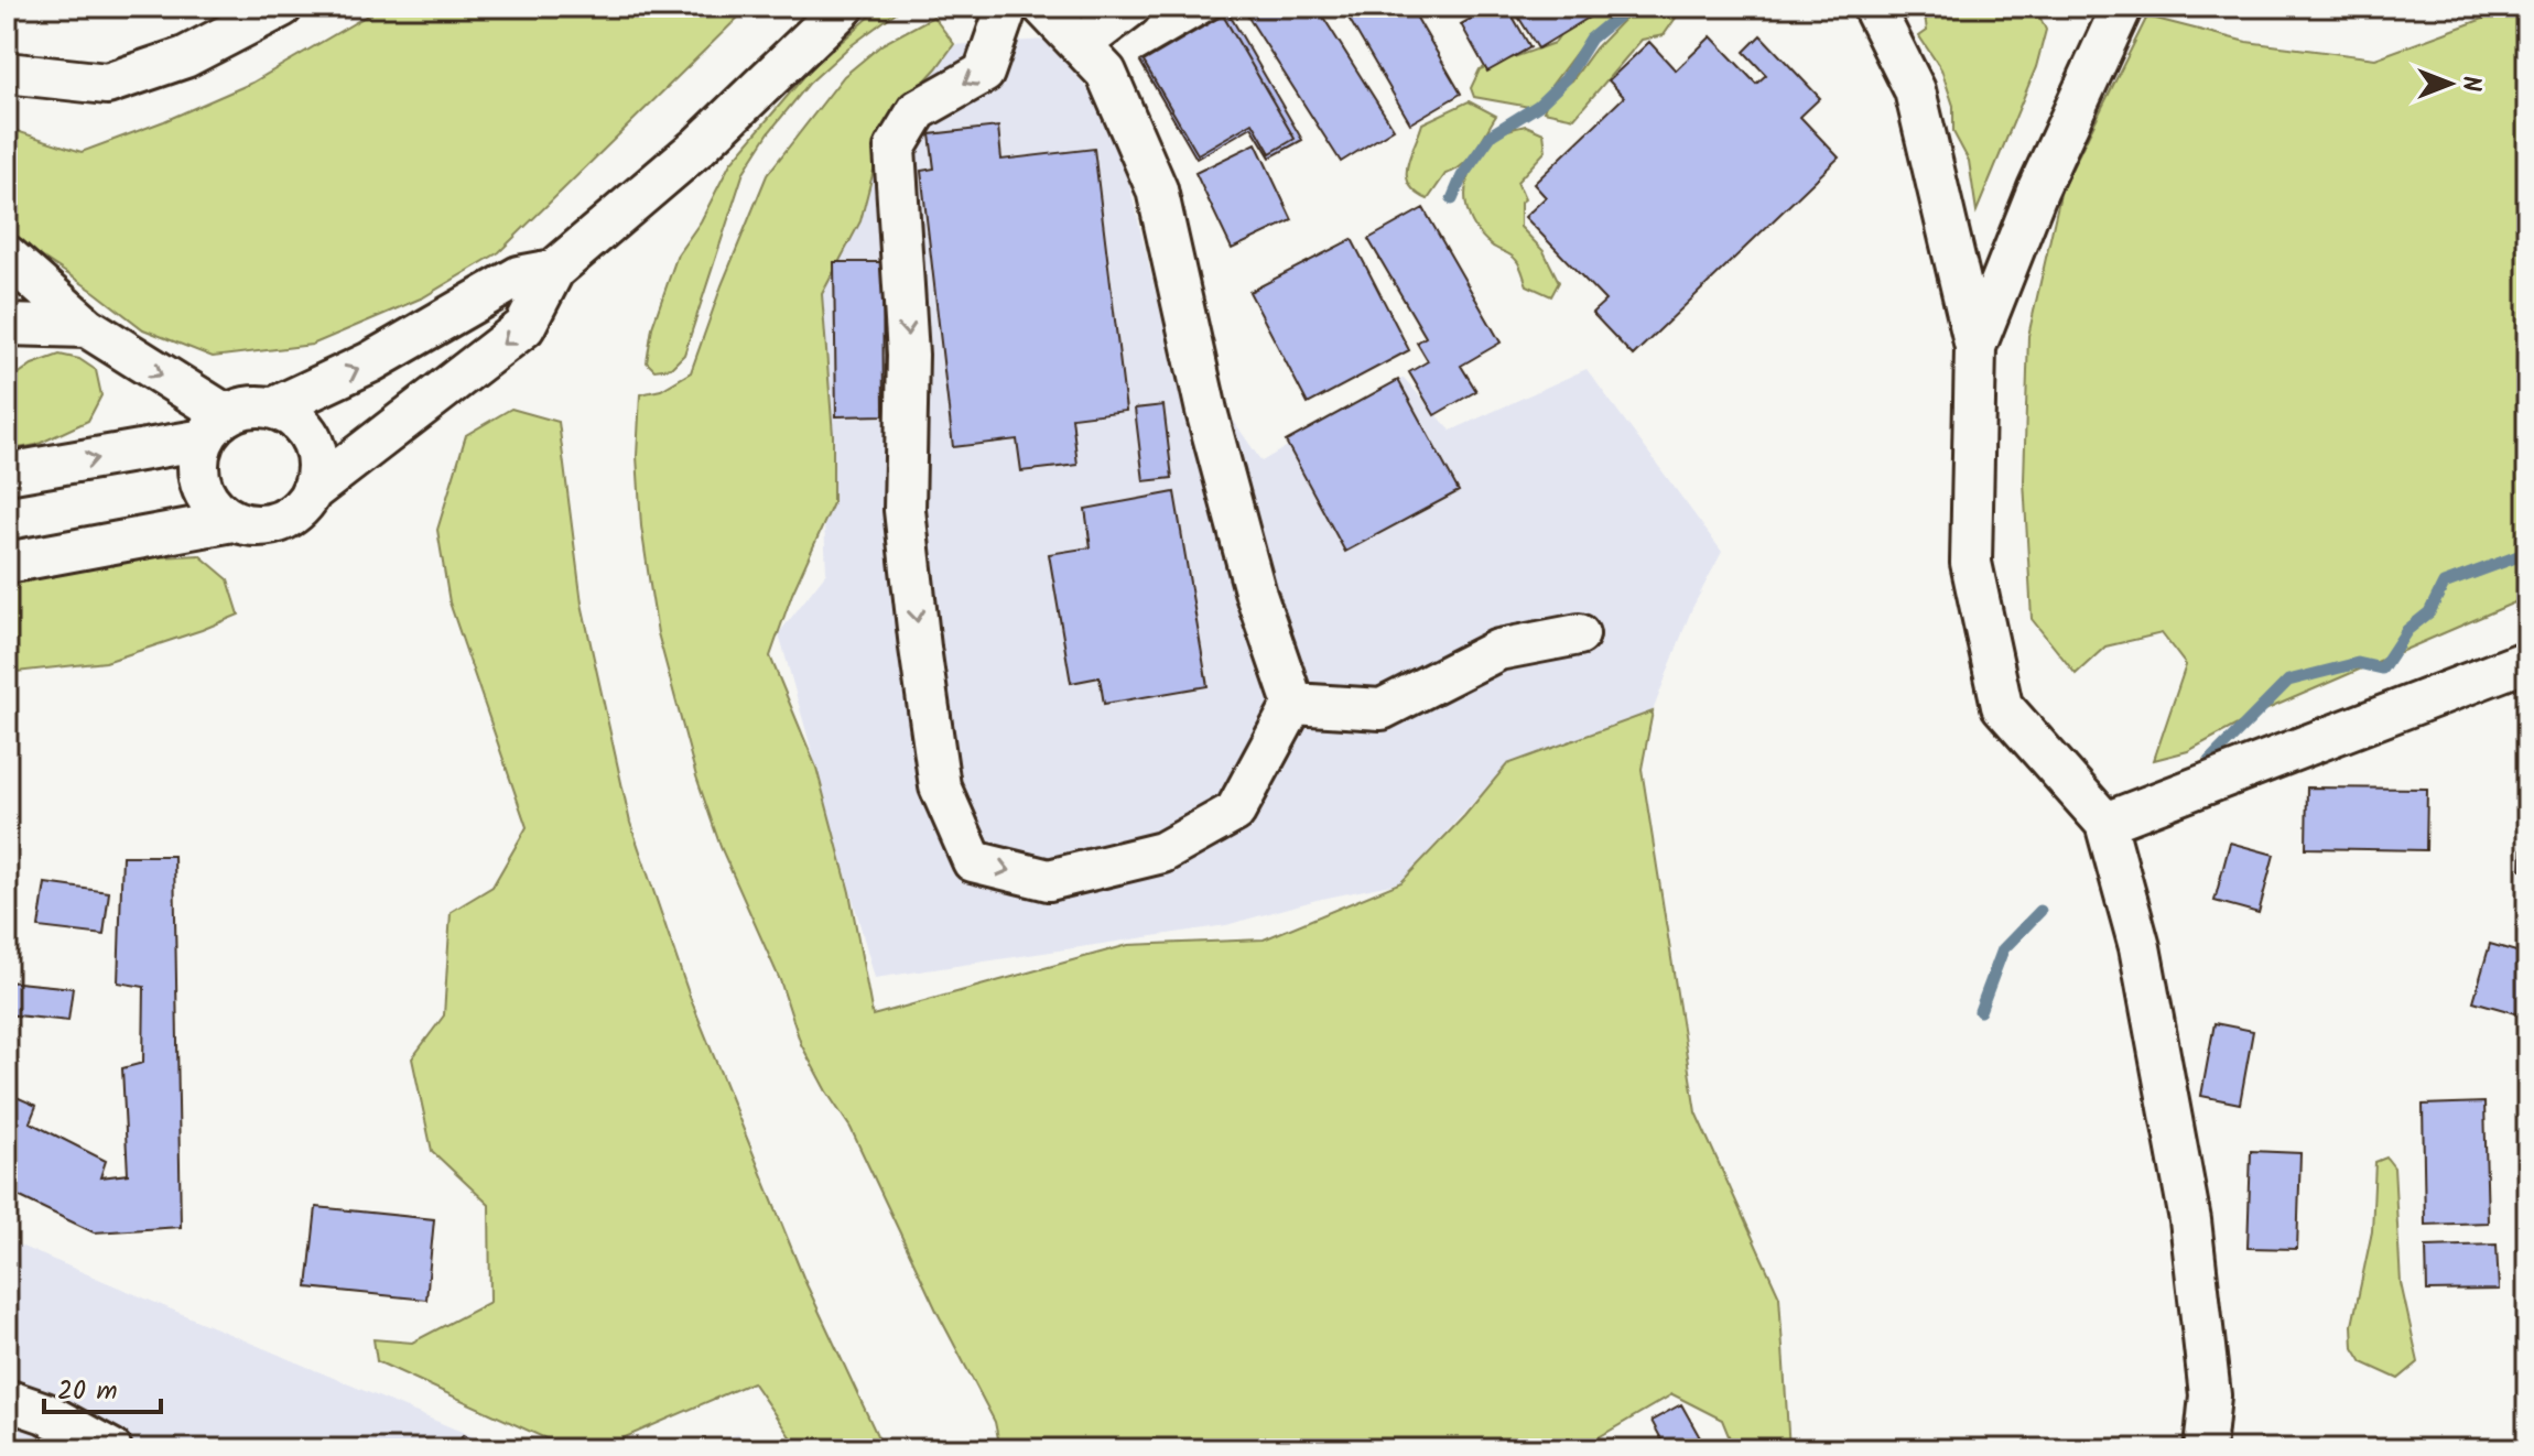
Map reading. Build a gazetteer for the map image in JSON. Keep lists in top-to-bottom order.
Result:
{
  "scale_bar": "20 m",
  "north": "right"
}
